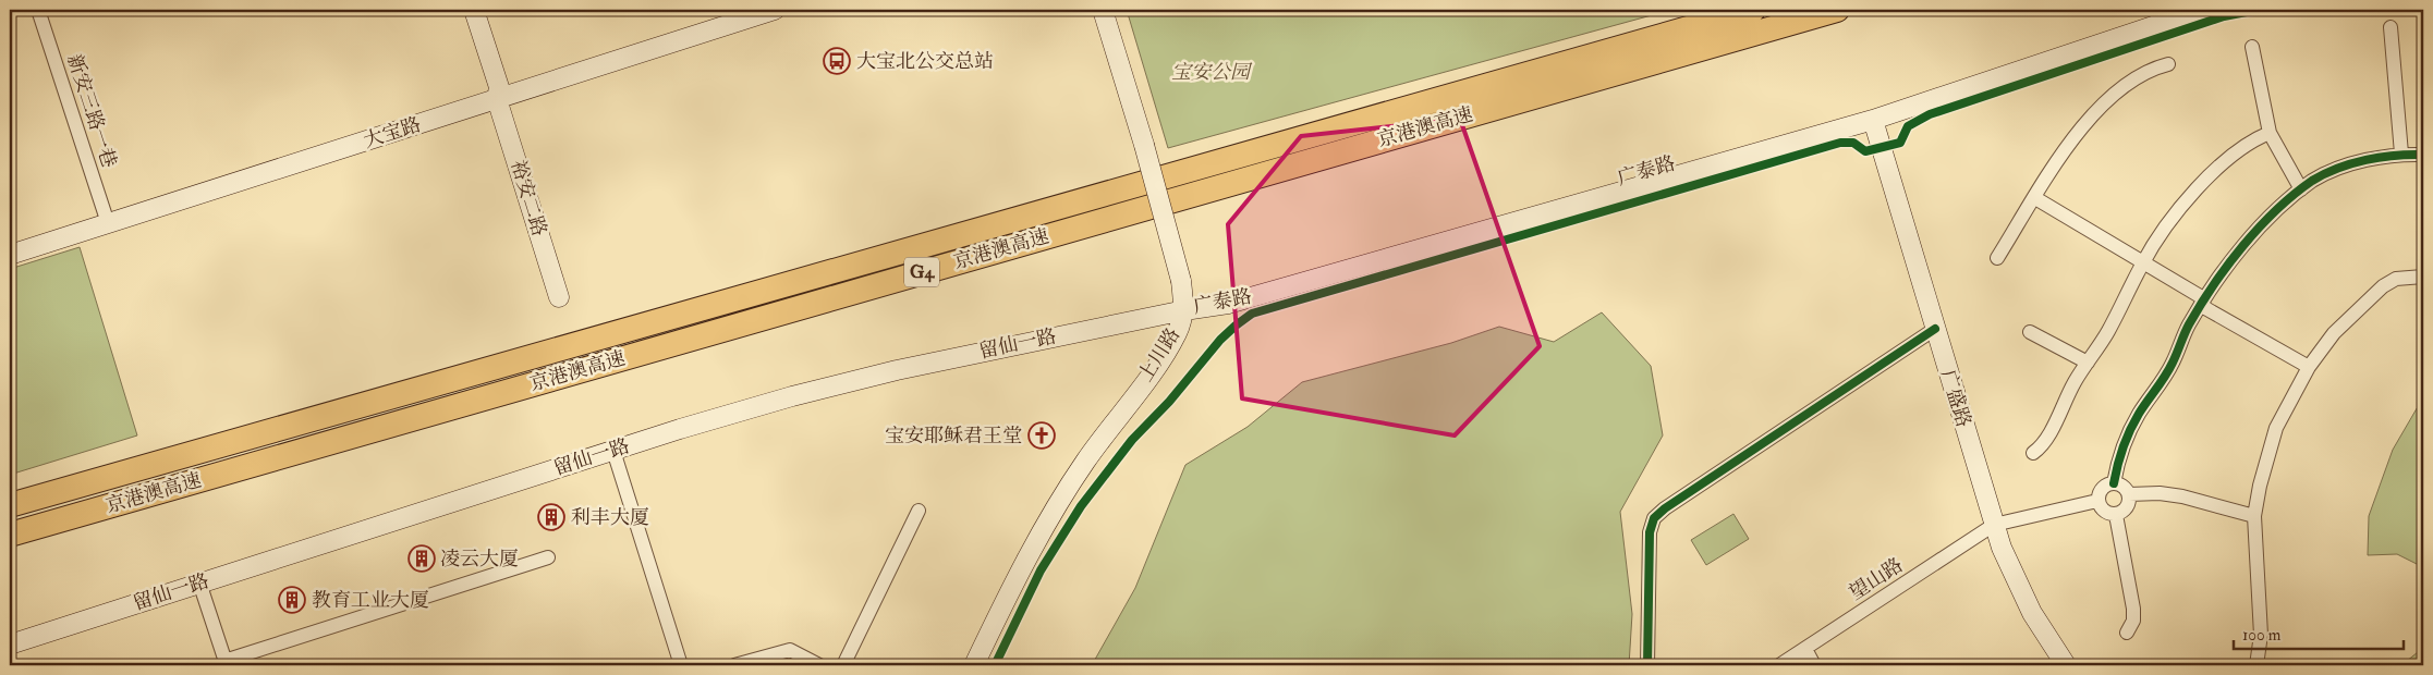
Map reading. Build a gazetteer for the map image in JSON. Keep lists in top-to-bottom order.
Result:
{
  "streets": {
    "highway": ["京港澳高速", "G4"],
    "main road": [
      "大宝路",
      "广泰路",
      "裕安二路",
      "留仙一路",
      "上川路",
      "广盛路"
    ],
    "street": ["新安三路一巷", "望山路"]
  },
  "crossings": [
    ["新安三路一巷", "大宝路"],
    ["大宝路", "裕安二路"],
    ["广泰路", "留仙一路"],
    ["广泰路", "上川路"],
    ["广泰路", "广盛路"],
    ["留仙一路", "上川路"],
    ["广盛路", "望山路"]
  ],
  "parks": ["宝安公园"],
  "places": {
    "bus stop": ["大宝北公交总站"],
    "church": ["宝安耶稣君王堂"],
    "building": ["利丰大厦", "凌云大厦", "教育工业大厦"]
  },
  "scale_bar": "100 m"
}
